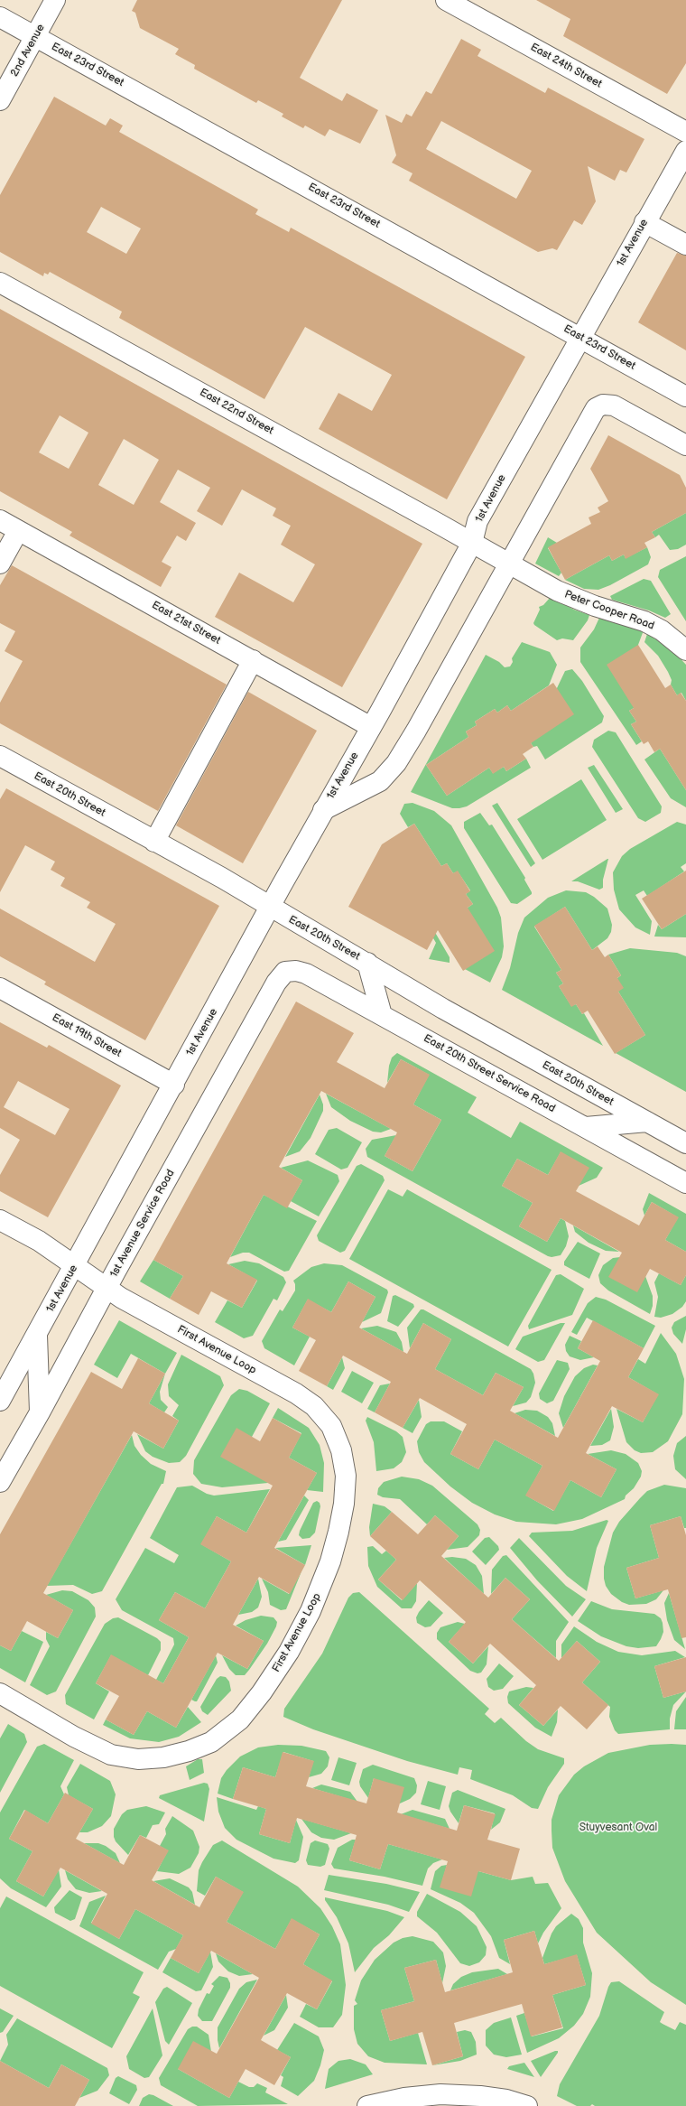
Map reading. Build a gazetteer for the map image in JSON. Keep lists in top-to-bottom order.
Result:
{
  "streets": {
    "street": [
      "2nd Avenue",
      "East 23rd Street",
      "East 24th Street",
      "1st Avenue",
      "East 22nd Street",
      "Peter Cooper Road",
      "East 21st Street",
      "East 20th Street",
      "East 19th Street",
      "East 20th Street Service Road",
      "1st Avenue Service Road",
      "First Avenue Loop"
    ]
  },
  "crossings": [
    ["2nd Avenue", "East 23rd Street"],
    ["East 23rd Street", "1st Avenue"],
    ["1st Avenue", "East 22nd Street"],
    ["1st Avenue", "Peter Cooper Road"],
    ["1st Avenue", "East 21st Street"],
    ["1st Avenue", "East 20th Street"],
    ["1st Avenue", "East 19th Street"],
    ["1st Avenue", "First Avenue Loop"],
    ["East 22nd Street", "Peter Cooper Road"],
    ["East 20th Street", "East 20th Street Service Road"],
    ["East 20th Street Service Road", "1st Avenue Service Road"],
    ["1st Avenue Service Road", "First Avenue Loop"]
  ],
  "parks": ["Stuyvesant Oval"]
}
